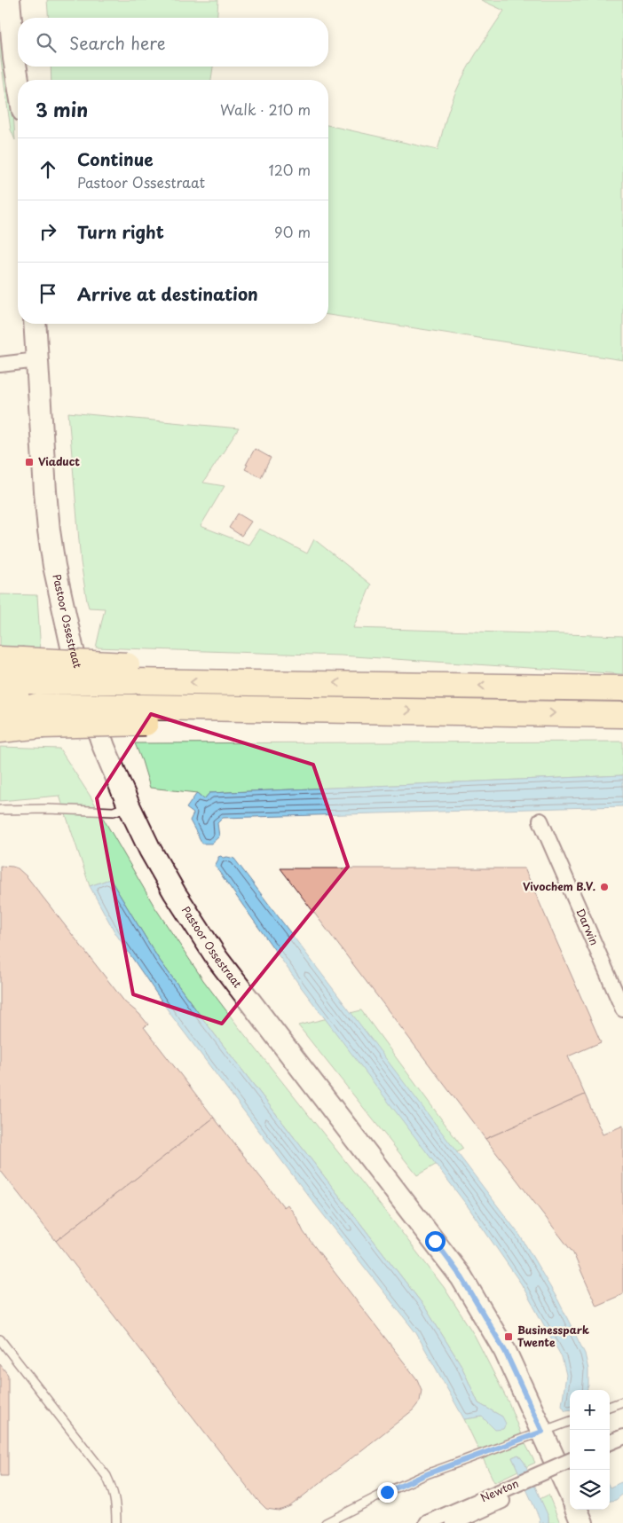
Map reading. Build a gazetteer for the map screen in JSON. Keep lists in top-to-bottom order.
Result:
{
  "streets": {
    "main road": ["Pastoor Ossestraat"],
    "street": ["Darwin", "Newton"]
  },
  "places": {
    "transit": ["Viaduct", "Businesspark Twente"],
    "other": ["Vivochem B.V."]
  },
  "page": {
    "search": "Search here",
    "heading": ["3 min", "Walk · 210 m"],
    "list": [
      ["Continue", "Pastoor Ossestraat", "120 m"],
      ["Turn right", "90 m"],
      "Arrive at destination"
    ],
    "map_buttons": ["+", "−"]
  }
}
